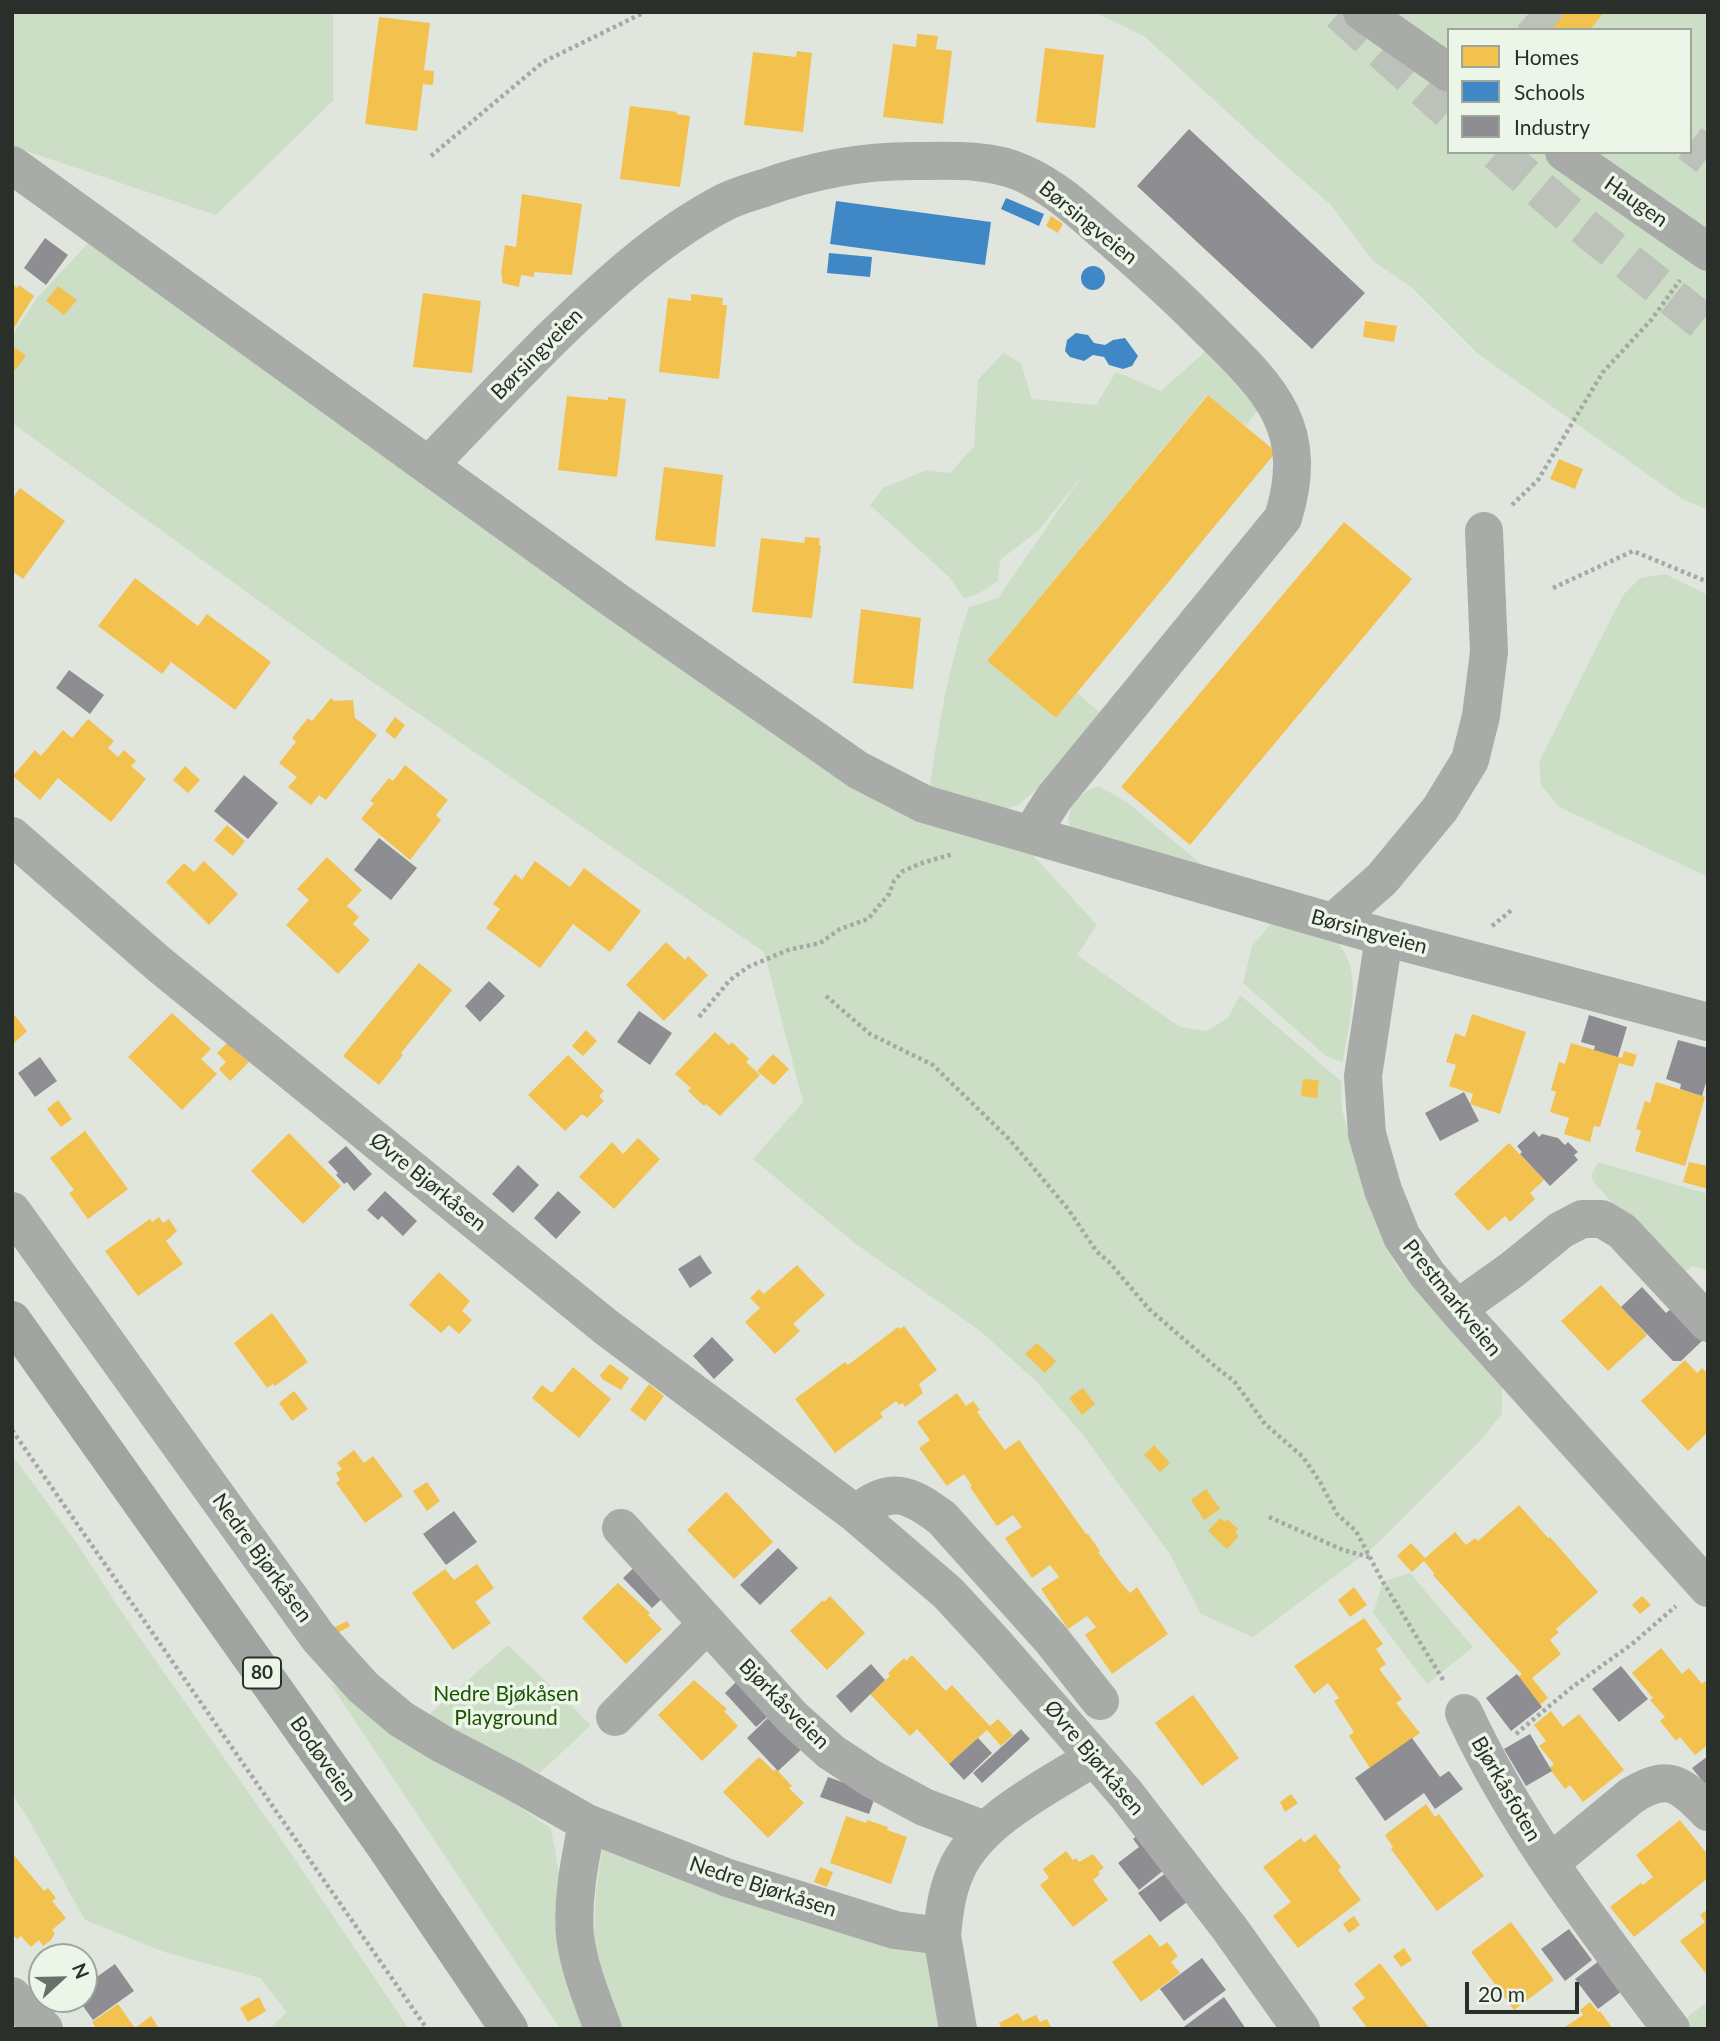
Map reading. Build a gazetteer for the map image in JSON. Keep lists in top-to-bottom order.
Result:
{
  "streets": {
    "main road": ["80", "Bodøveien"],
    "street": [
      "Haugen",
      "Børsingveien",
      "Øvre Bjørkåsen",
      "Prestmarkveien",
      "Nedre Bjørkåsen",
      "Bjørkåsveien",
      "Bjørkåsfoten"
    ]
  },
  "crossings": [
    ["Børsingveien", "Prestmarkveien"]
  ],
  "parks": ["Nedre Bjøkåsen Playground"],
  "legend": ["Homes", "Schools", "Industry"],
  "scale_bar": "20 m",
  "north": "right"
}
